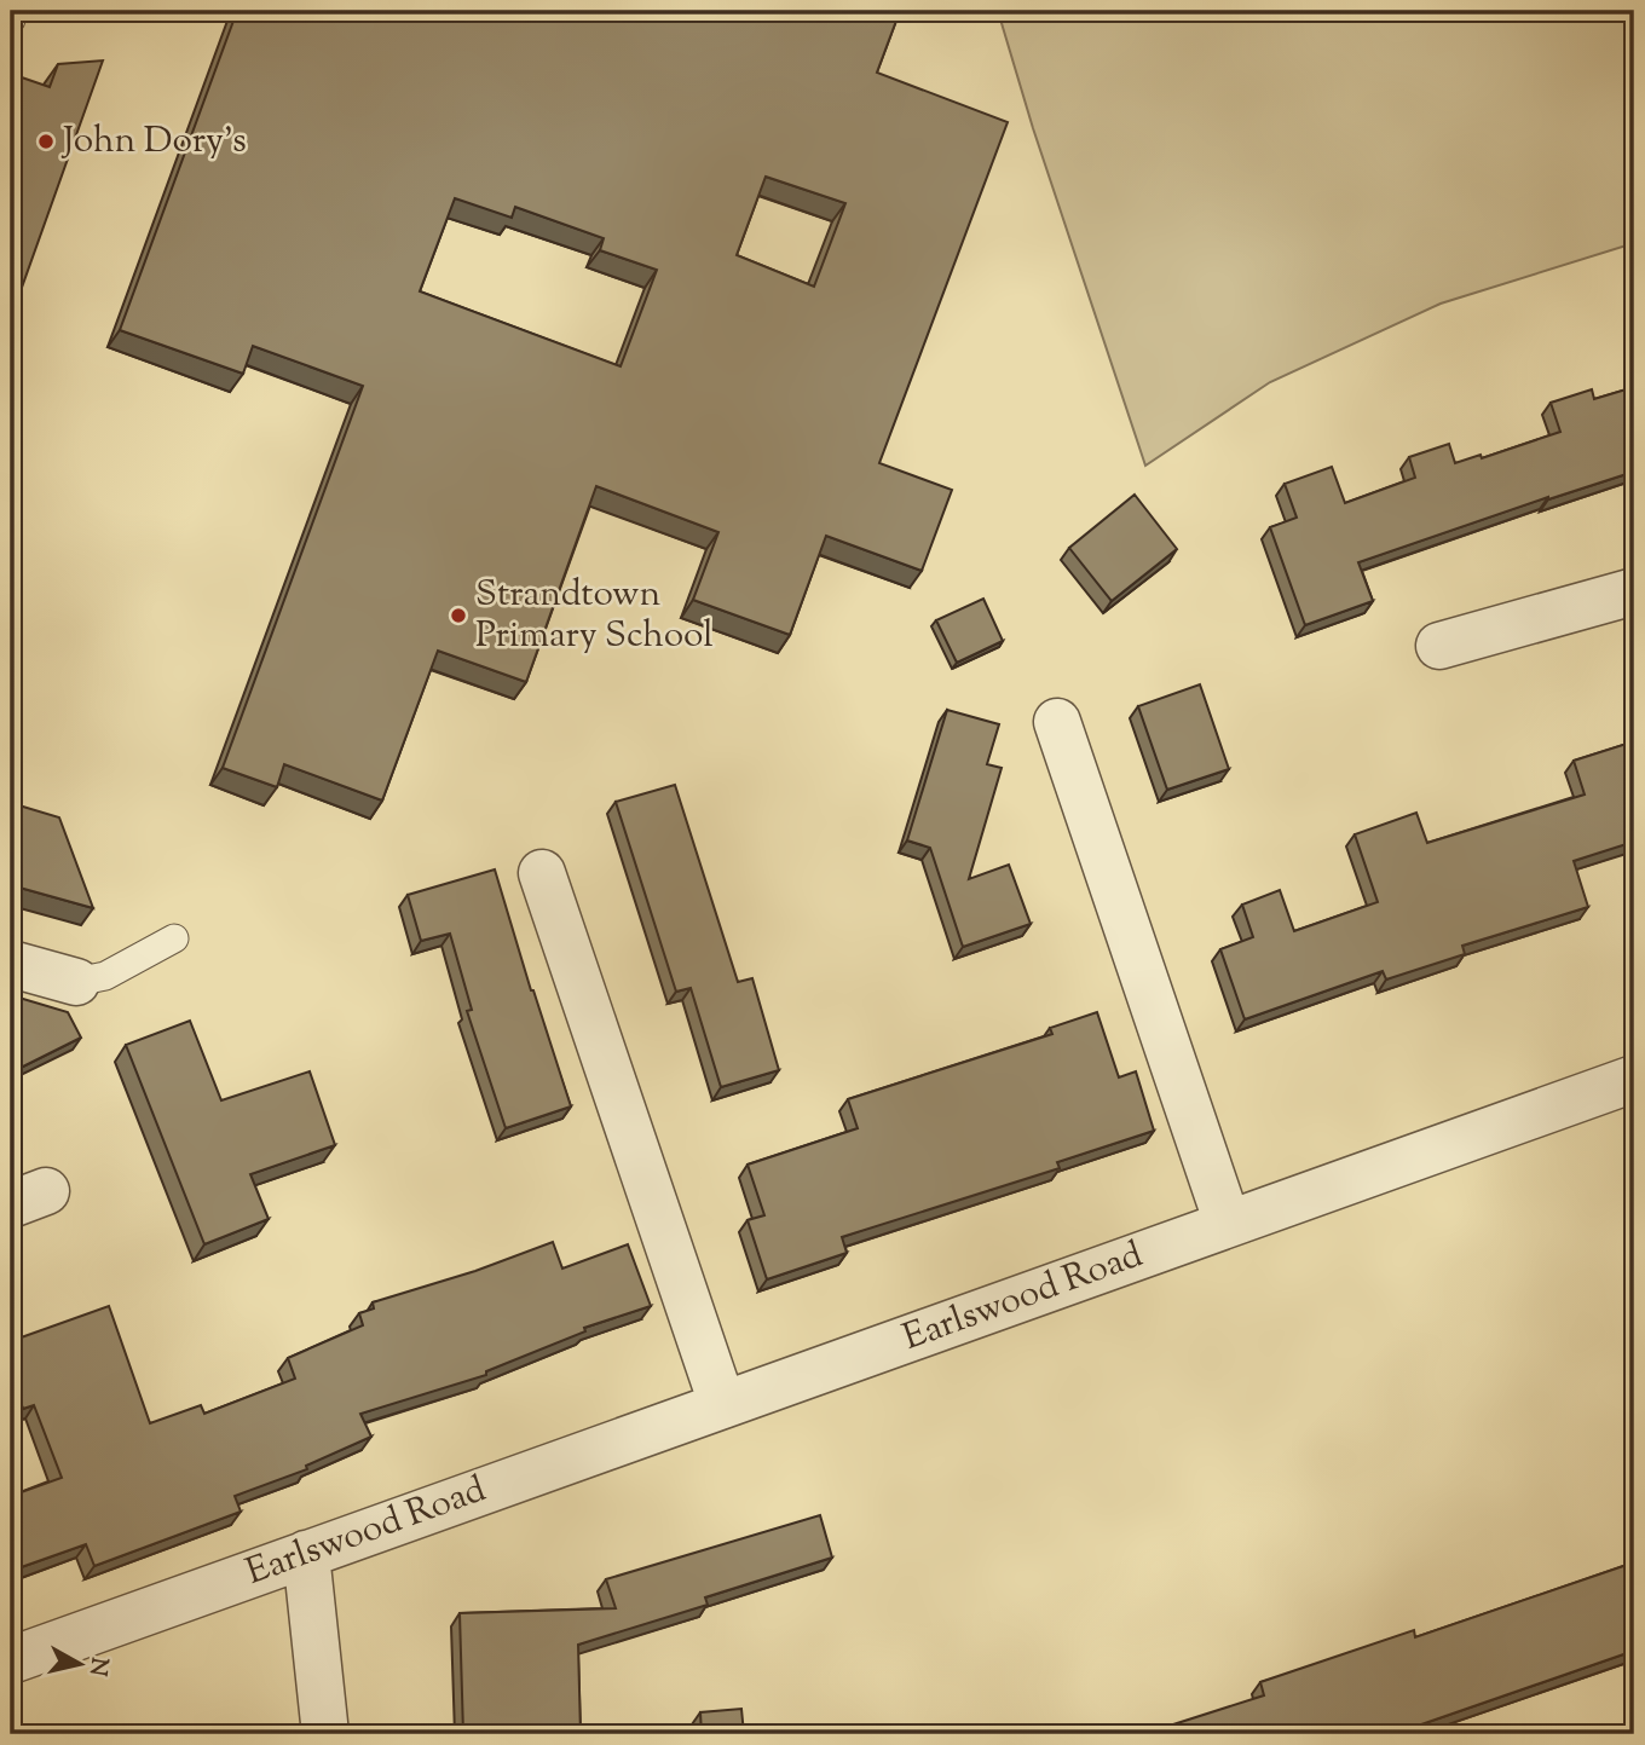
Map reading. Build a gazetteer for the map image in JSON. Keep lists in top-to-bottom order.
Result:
{
  "streets": {
    "street": ["Earlswood Road"]
  },
  "places": ["John Dory's", "Strandtown Primary School"],
  "north": "right"
}
